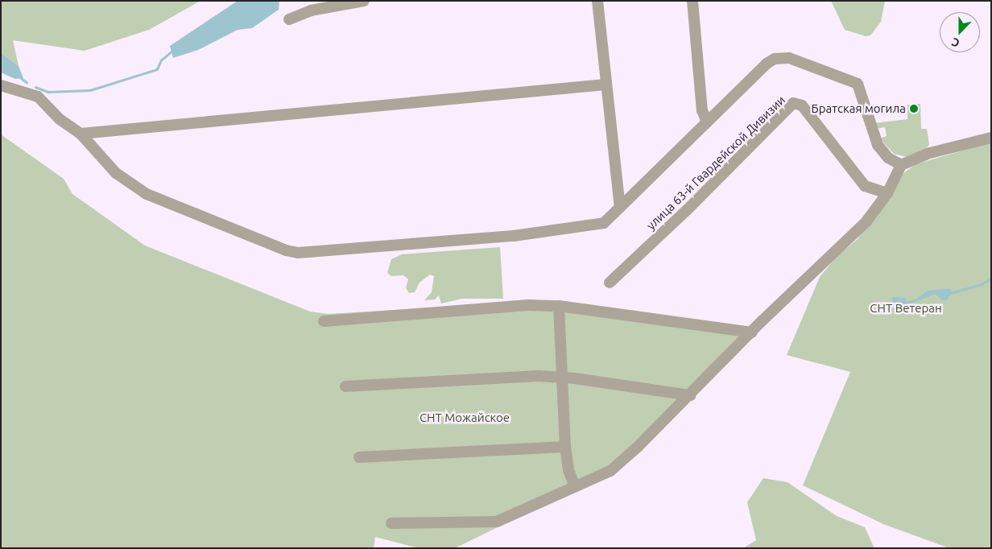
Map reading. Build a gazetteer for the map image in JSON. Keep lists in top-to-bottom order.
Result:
{
  "streets": {
    "street": ["улица 63-й Гвардейской Дивизии"]
  },
  "parks": ["СНТ Ветеран", "СНТ Можайское"],
  "places": ["Братская могила"],
  "north": "bottom"
}
